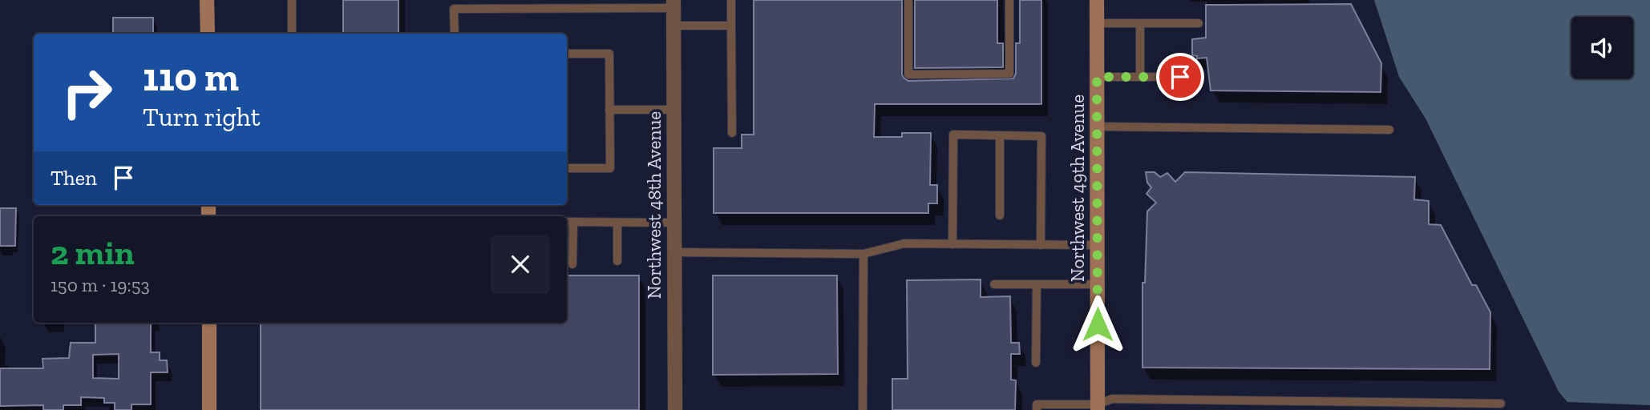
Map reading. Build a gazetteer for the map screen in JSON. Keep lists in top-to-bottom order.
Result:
{
  "streets": {
    "street": ["Northwest 49th Avenue", "Northwest 48th Avenue"]
  },
  "page": {
    "turn": ["110 m", "Turn right"],
    "then": "Then",
    "heading": ["2 min", "150 m · 19:53"]
  }
}
